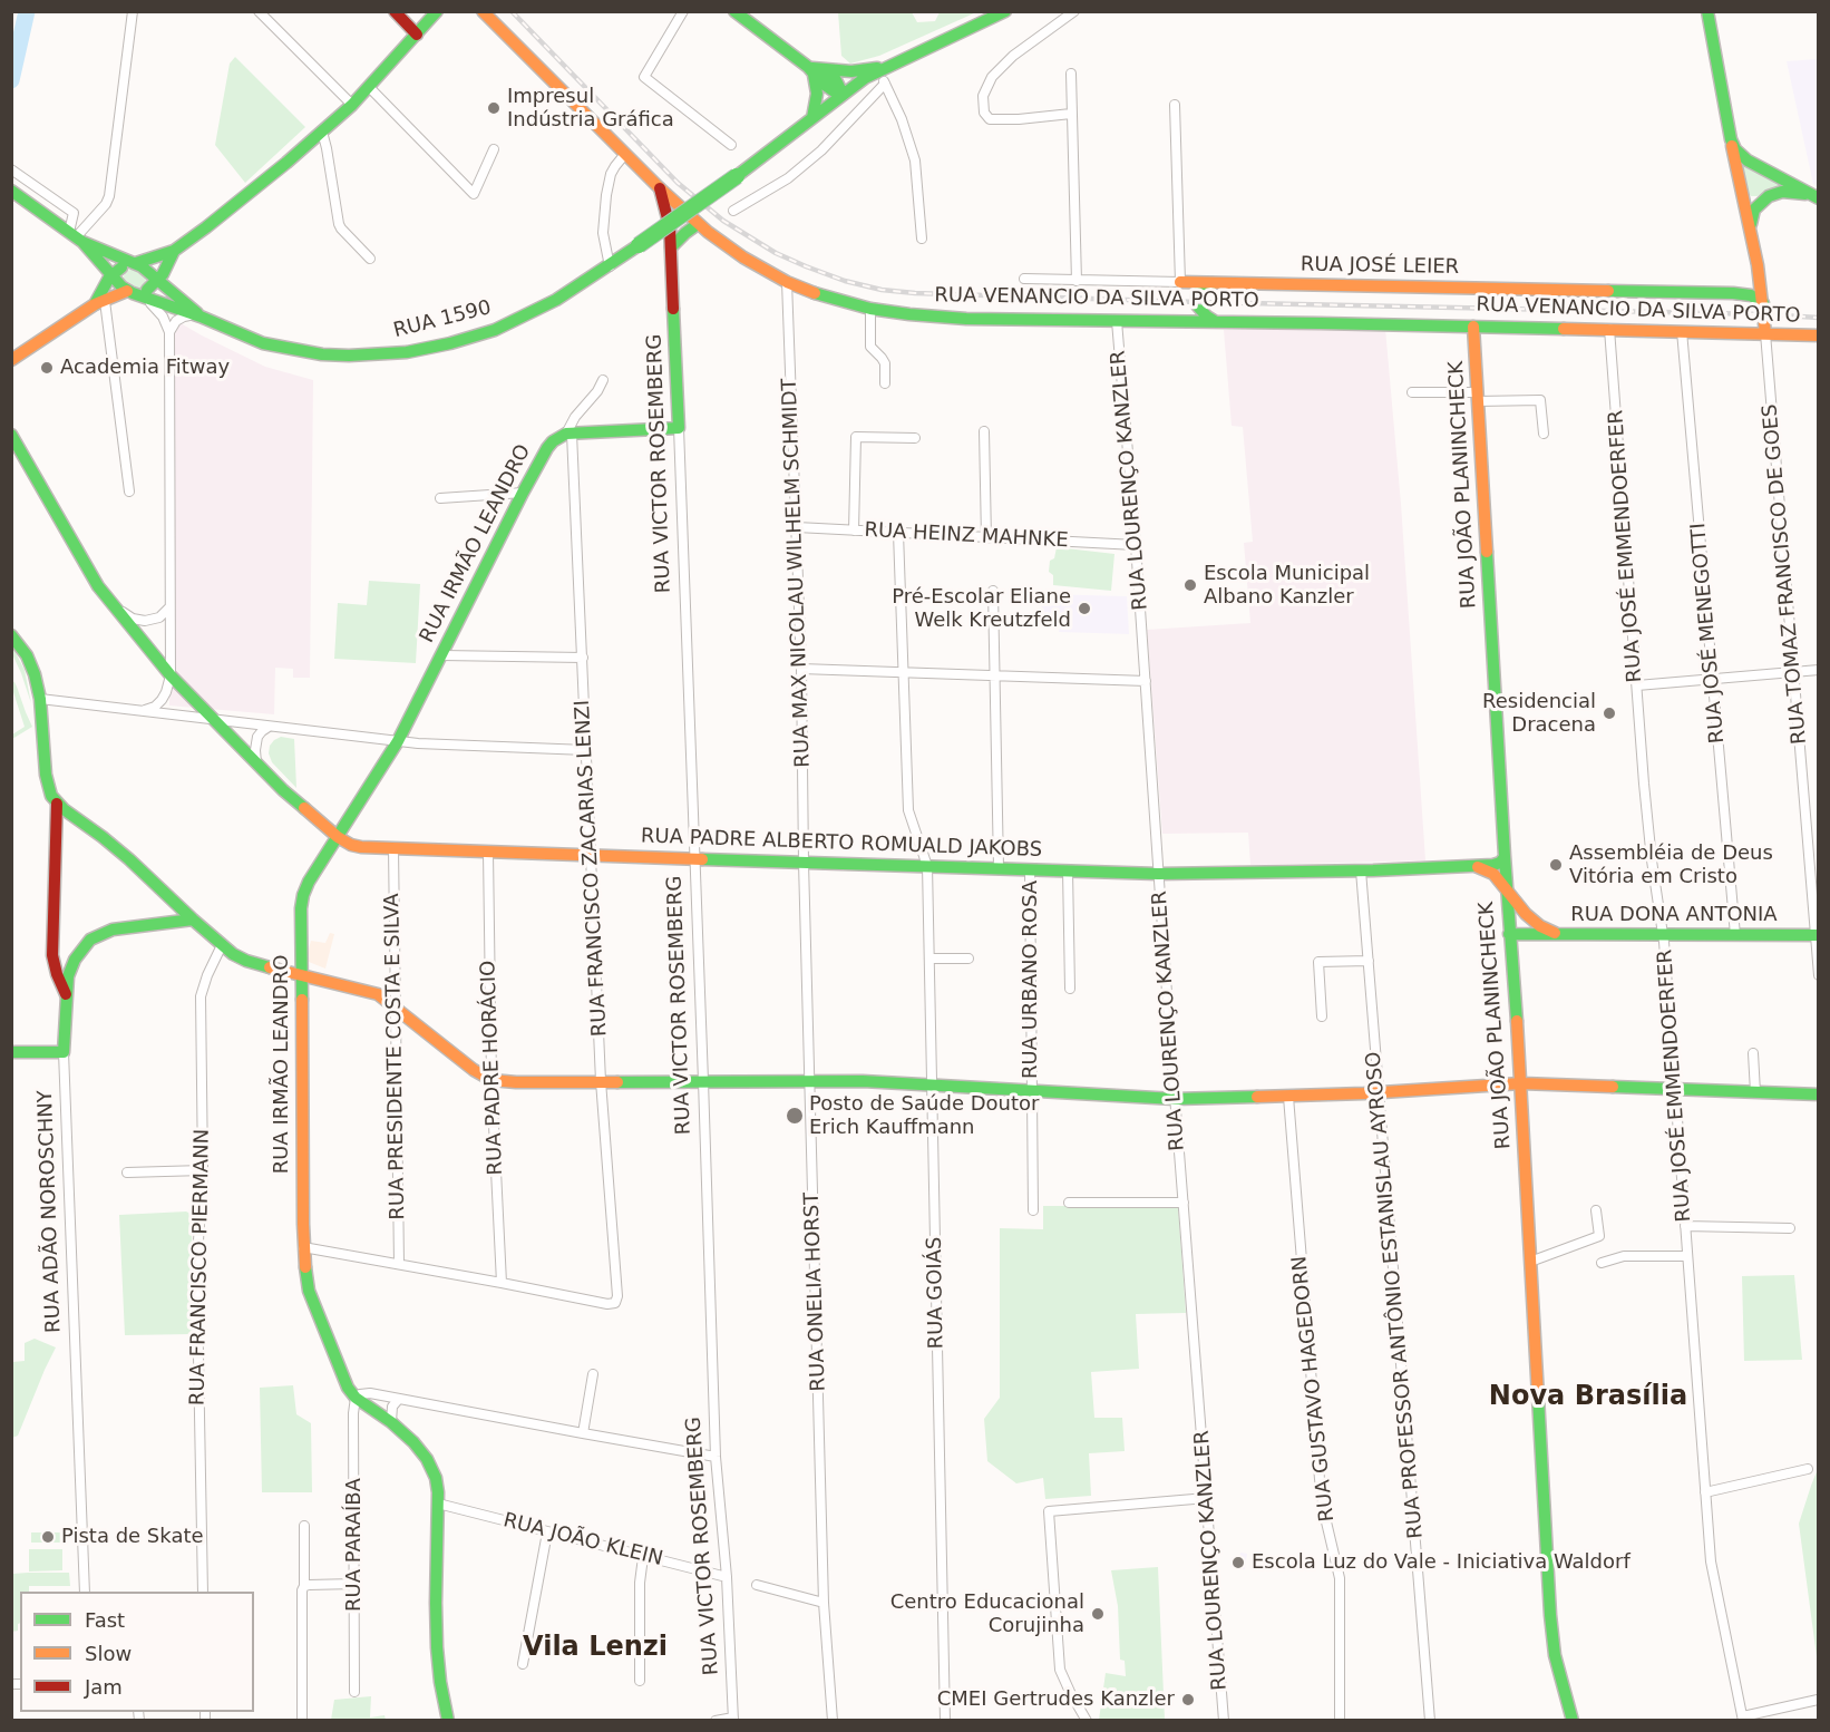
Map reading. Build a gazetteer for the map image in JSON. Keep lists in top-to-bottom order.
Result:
{
  "streets": {
    "main road": [
      "RUA JOSÉ LEIER",
      "RUA VENANCIO DA SILVA PORTO",
      "RUA 1590",
      "RUA VICTOR ROSEMBERG",
      "RUA JOÃO PLANINCHECK",
      "RUA IRMÃO LEANDRO",
      "RUA PADRE ALBERTO ROMUALD JAKOBS",
      "RUA DONA ANTONIA",
      "RUA ADÃO NOROSCHNY"
    ],
    "street": [
      "RUA LOURENÇO KANZLER",
      "RUA HEINZ MAHNKE",
      "RUA JOSÉ EMMENDOERFER",
      "RUA MAX NICOLAU WILHELM SCHMIDT",
      "RUA TOMAZ FRANCISCO DE GOES",
      "RUA JOSÉ MENEGOTTI",
      "RUA FRANCISCO ZACARIAS LENZI",
      "RUA URBANO ROSA",
      "RUA PRESIDENTE COSTA E SILVA",
      "RUA PADRE HORÁCIO",
      "RUA FRANCISCO PIERMANN",
      "RUA ONELIA HORST",
      "RUA GOIÁS",
      "RUA PROFESSOR ANTÔNIO ESTANISLAU AYROSO",
      "RUA GUSTAVO HAGEDORN",
      "RUA JOÃO KLEIN",
      "RUA PARAÍBA"
    ]
  },
  "crossings": [
    ["RUA VENANCIO DA SILVA PORTO", "RUA VICTOR ROSEMBERG"],
    ["RUA VENANCIO DA SILVA PORTO", "RUA LOURENÇO KANZLER"],
    ["RUA VENANCIO DA SILVA PORTO", "RUA JOÃO PLANINCHECK"],
    ["RUA VENANCIO DA SILVA PORTO", "RUA JOSÉ EMMENDOERFER"],
    ["RUA VENANCIO DA SILVA PORTO", "RUA MAX NICOLAU WILHELM SCHMIDT"],
    ["RUA VENANCIO DA SILVA PORTO", "RUA TOMAZ FRANCISCO DE GOES"],
    ["RUA VENANCIO DA SILVA PORTO", "RUA JOSÉ MENEGOTTI"],
    ["RUA VICTOR ROSEMBERG", "RUA PADRE ALBERTO ROMUALD JAKOBS"],
    ["RUA VICTOR ROSEMBERG", "RUA JOÃO KLEIN"],
    ["RUA LOURENÇO KANZLER", "RUA HEINZ MAHNKE"],
    ["RUA LOURENÇO KANZLER", "RUA PADRE ALBERTO ROMUALD JAKOBS"],
    ["RUA JOÃO PLANINCHECK", "RUA PADRE ALBERTO ROMUALD JAKOBS"],
    ["RUA JOÃO PLANINCHECK", "RUA DONA ANTONIA"],
    ["RUA HEINZ MAHNKE", "RUA MAX NICOLAU WILHELM SCHMIDT"],
    ["RUA HEINZ MAHNKE", "RUA GOIÁS"],
    ["RUA IRMÃO LEANDRO", "RUA PADRE ALBERTO ROMUALD JAKOBS"],
    ["RUA IRMÃO LEANDRO", "RUA FRANCISCO ZACARIAS LENZI"],
    ["RUA IRMÃO LEANDRO", "RUA JOÃO KLEIN"],
    ["RUA IRMÃO LEANDRO", "RUA PARAÍBA"],
    ["RUA JOSÉ EMMENDOERFER", "RUA DONA ANTONIA"],
    ["RUA MAX NICOLAU WILHELM SCHMIDT", "RUA PADRE ALBERTO ROMUALD JAKOBS"],
    ["RUA MAX NICOLAU WILHELM SCHMIDT", "RUA ONELIA HORST"],
    ["RUA TOMAZ FRANCISCO DE GOES", "RUA DONA ANTONIA"],
    ["RUA JOSÉ MENEGOTTI", "RUA DONA ANTONIA"],
    ["RUA PADRE ALBERTO ROMUALD JAKOBS", "RUA FRANCISCO ZACARIAS LENZI"],
    ["RUA PADRE ALBERTO ROMUALD JAKOBS", "RUA URBANO ROSA"],
    ["RUA PADRE ALBERTO ROMUALD JAKOBS", "RUA PRESIDENTE COSTA E SILVA"],
    ["RUA PADRE ALBERTO ROMUALD JAKOBS", "RUA PADRE HORÁCIO"],
    ["RUA PADRE ALBERTO ROMUALD JAKOBS", "RUA ONELIA HORST"],
    ["RUA PADRE ALBERTO ROMUALD JAKOBS", "RUA GOIÁS"],
    ["RUA PADRE ALBERTO ROMUALD JAKOBS", "RUA PROFESSOR ANTÔNIO ESTANISLAU AYROSO"],
    ["RUA FRANCISCO ZACARIAS LENZI", "RUA PADRE HORÁCIO"]
  ],
  "districts": ["Nova Brasília", "Vila Lenzi"],
  "places": [
    "Impresul Indústria Gráfica",
    "Academia Fitway",
    "Escola Municipal Albano Kanzler",
    "Pré-Escolar Eliane Welk Kreutzfeld",
    "Residencial Dracena",
    "Assembléia de Deus Vitória em Cristo",
    "Posto de Saúde Doutor Erich Kauffmann",
    "Pista de Skate",
    "Escola Luz do Vale - Iniciativa Waldorf",
    "Centro Educacional Corujinha",
    "CMEI Gertrudes Kanzler"
  ],
  "legend": ["Fast", "Slow", "Jam"]
}
